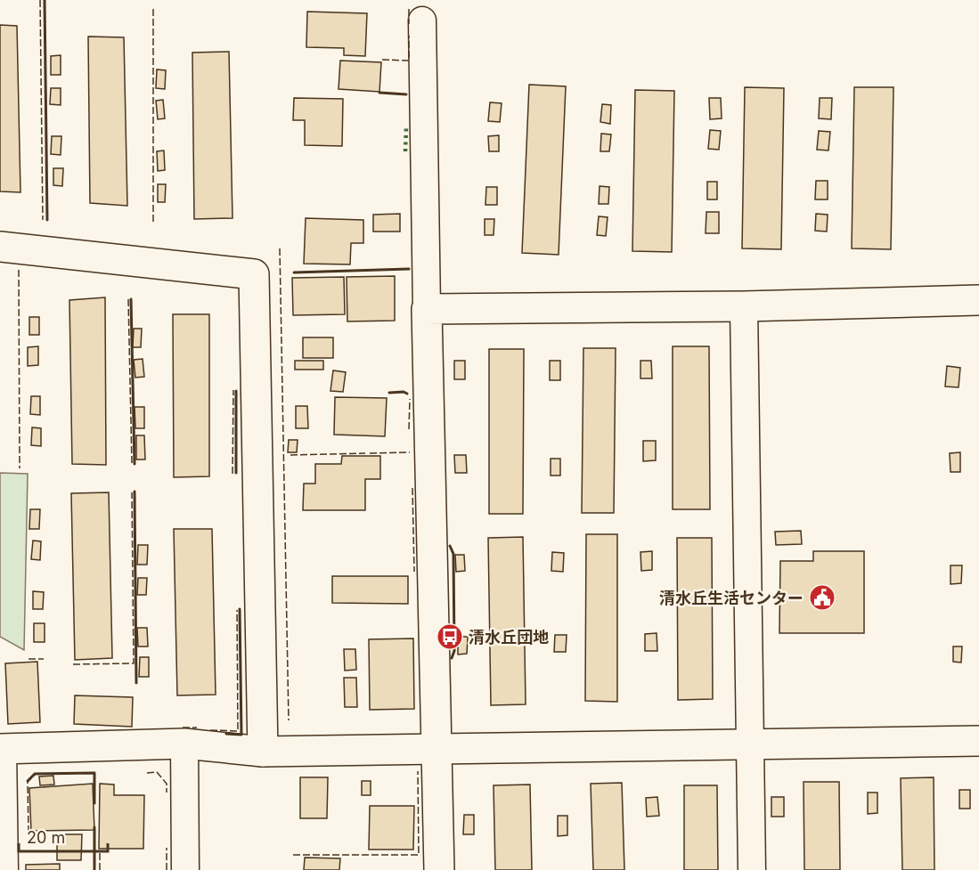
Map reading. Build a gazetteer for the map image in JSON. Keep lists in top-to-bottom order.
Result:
{
  "places": {
    "public building": ["清水丘生活センター"],
    "bus stop": ["清水丘団地"]
  },
  "scale_bar": "20 m"
}
